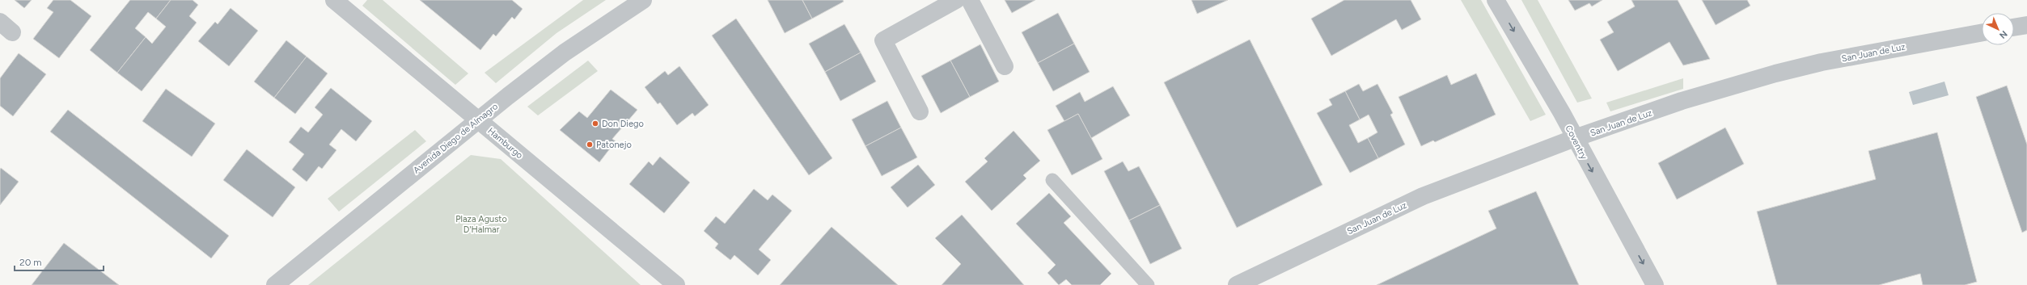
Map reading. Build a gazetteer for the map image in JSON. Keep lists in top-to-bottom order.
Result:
{
  "streets": {
    "street": [
      "San Juan de Luz",
      "Avenida Diego de Almagro",
      "Coventry",
      "Hamburgo"
    ]
  },
  "crossings": [
    ["San Juan de Luz", "Coventry"],
    ["Avenida Diego de Almagro", "Hamburgo"]
  ],
  "one_way": ["Coventry"],
  "parks": ["Plaza Agusto D'Halmar"],
  "places": ["Don Diego", "Patonejo"],
  "scale_bar": "20 m",
  "north": "bottom right"
}
